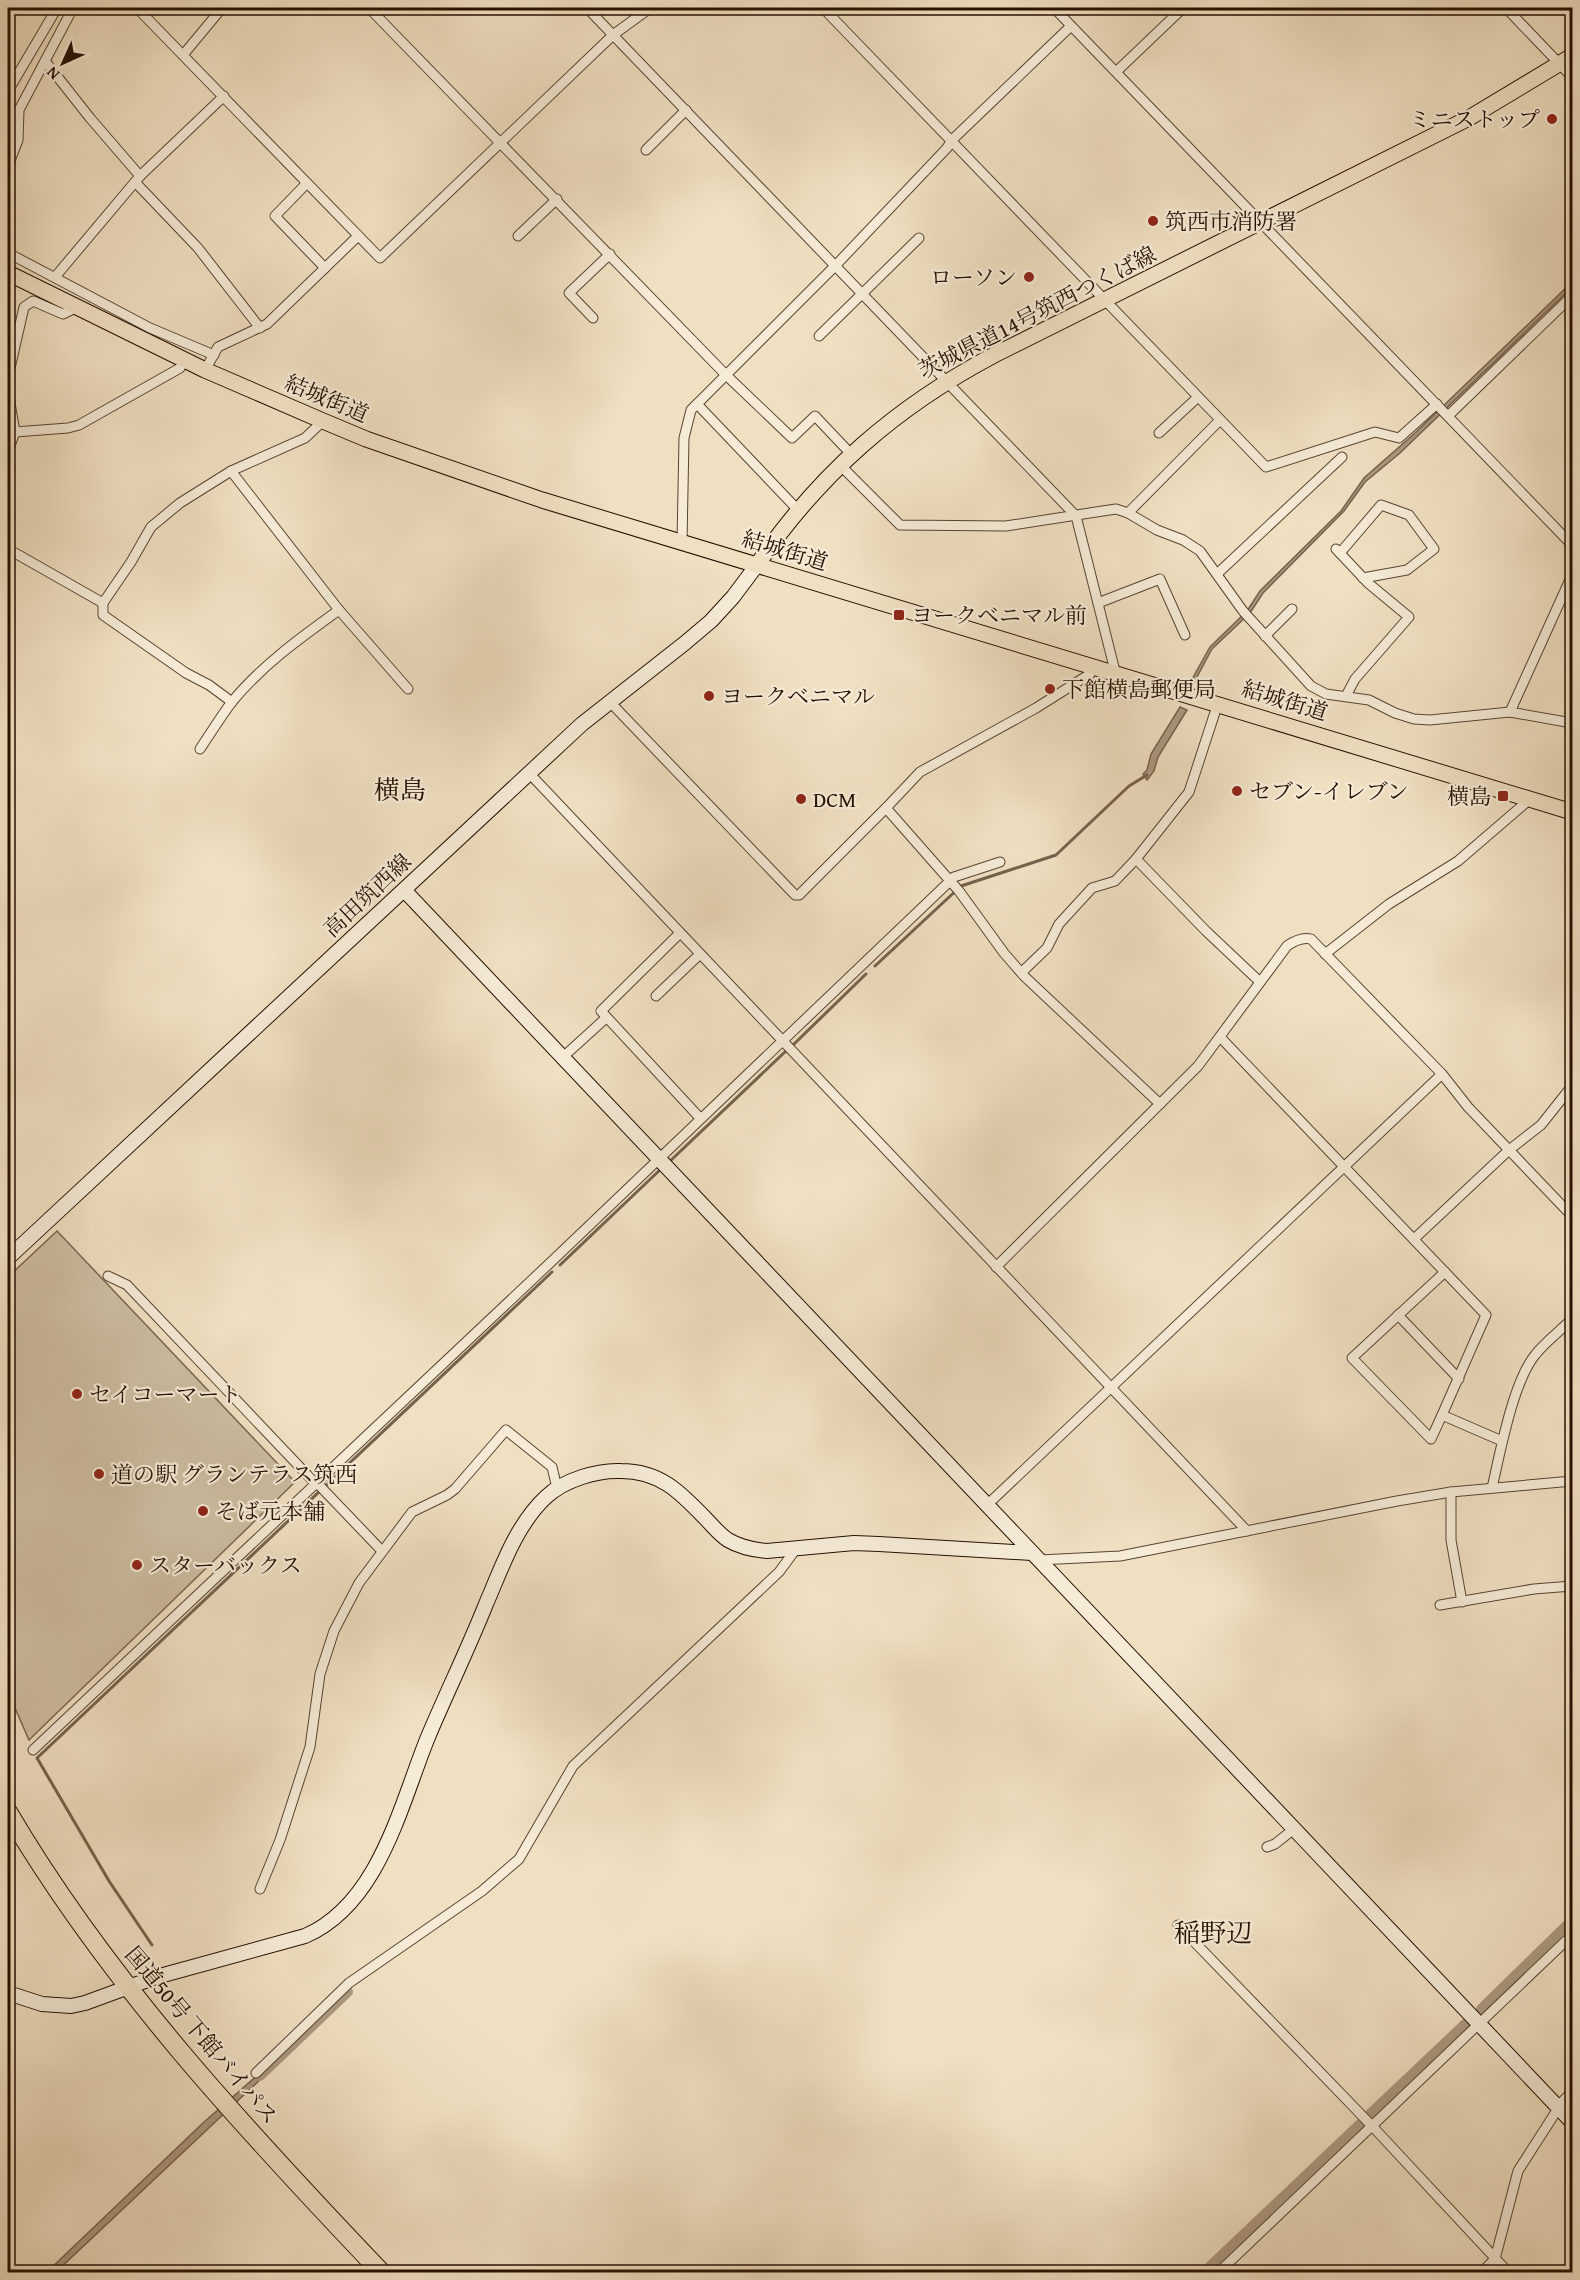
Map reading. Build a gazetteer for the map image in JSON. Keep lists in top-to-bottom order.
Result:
{
  "streets": {
    "highway": ["国道50号 下館バイパス"],
    "main road": ["茨城県道14号筑西つくば線", "結城街道"],
    "street": ["高田筑西線"]
  },
  "crossings": [
    ["茨城県道14号筑西つくば線", "結城街道"],
    ["茨城県道14号筑西つくば線", "高田筑西線"],
    ["結城街道", "高田筑西線"]
  ],
  "districts": ["横島", "稲野辺"],
  "places": {
    "other": [
      "ミニストップ",
      "筑西市消防署",
      "ローソン",
      "下館横島郵便局",
      "ヨークベニマル",
      "セブン-イレブン",
      "DCM",
      "セイコーマート",
      "道の駅 グランテラス筑西",
      "そば元本舗",
      "スターバックス"
    ],
    "transit": ["ヨークベニマル前", "横島"]
  },
  "north": "bottom left"
}
